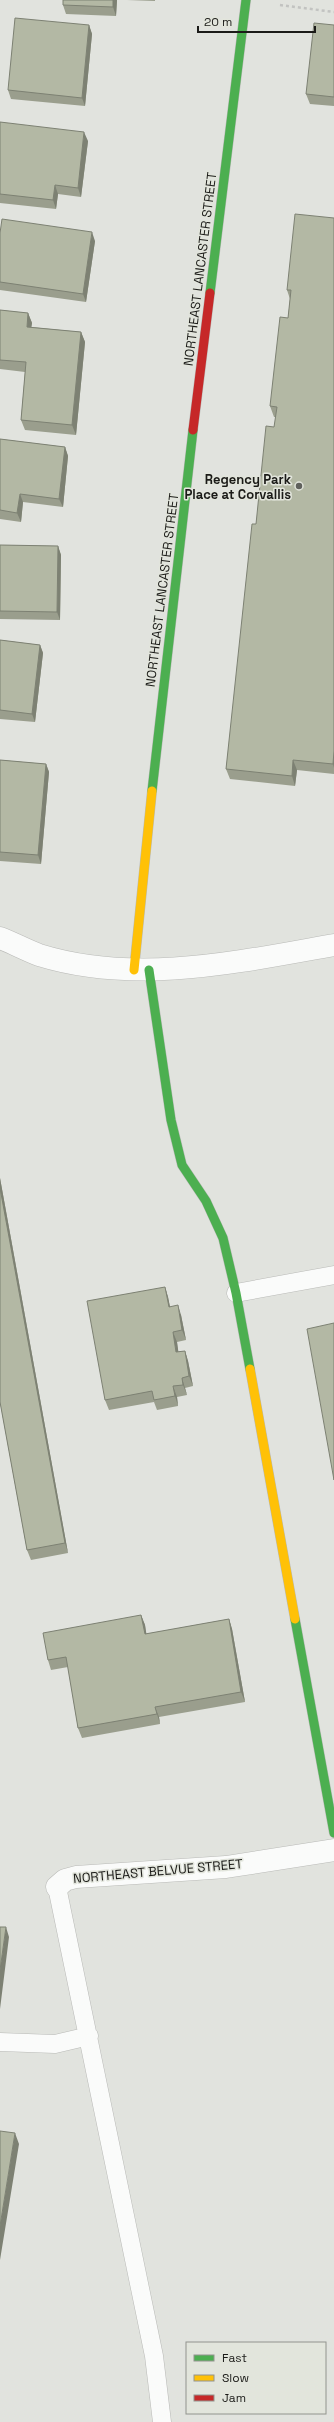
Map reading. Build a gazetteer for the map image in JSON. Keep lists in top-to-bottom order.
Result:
{
  "streets": {
    "street": ["NORTHEAST LANCASTER STREET", "NORTHEAST BELVUE STREET"]
  },
  "places": ["Regency Park Place at Corvallis"],
  "legend": ["Fast", "Slow", "Jam"],
  "scale_bar": "20 m"
}
